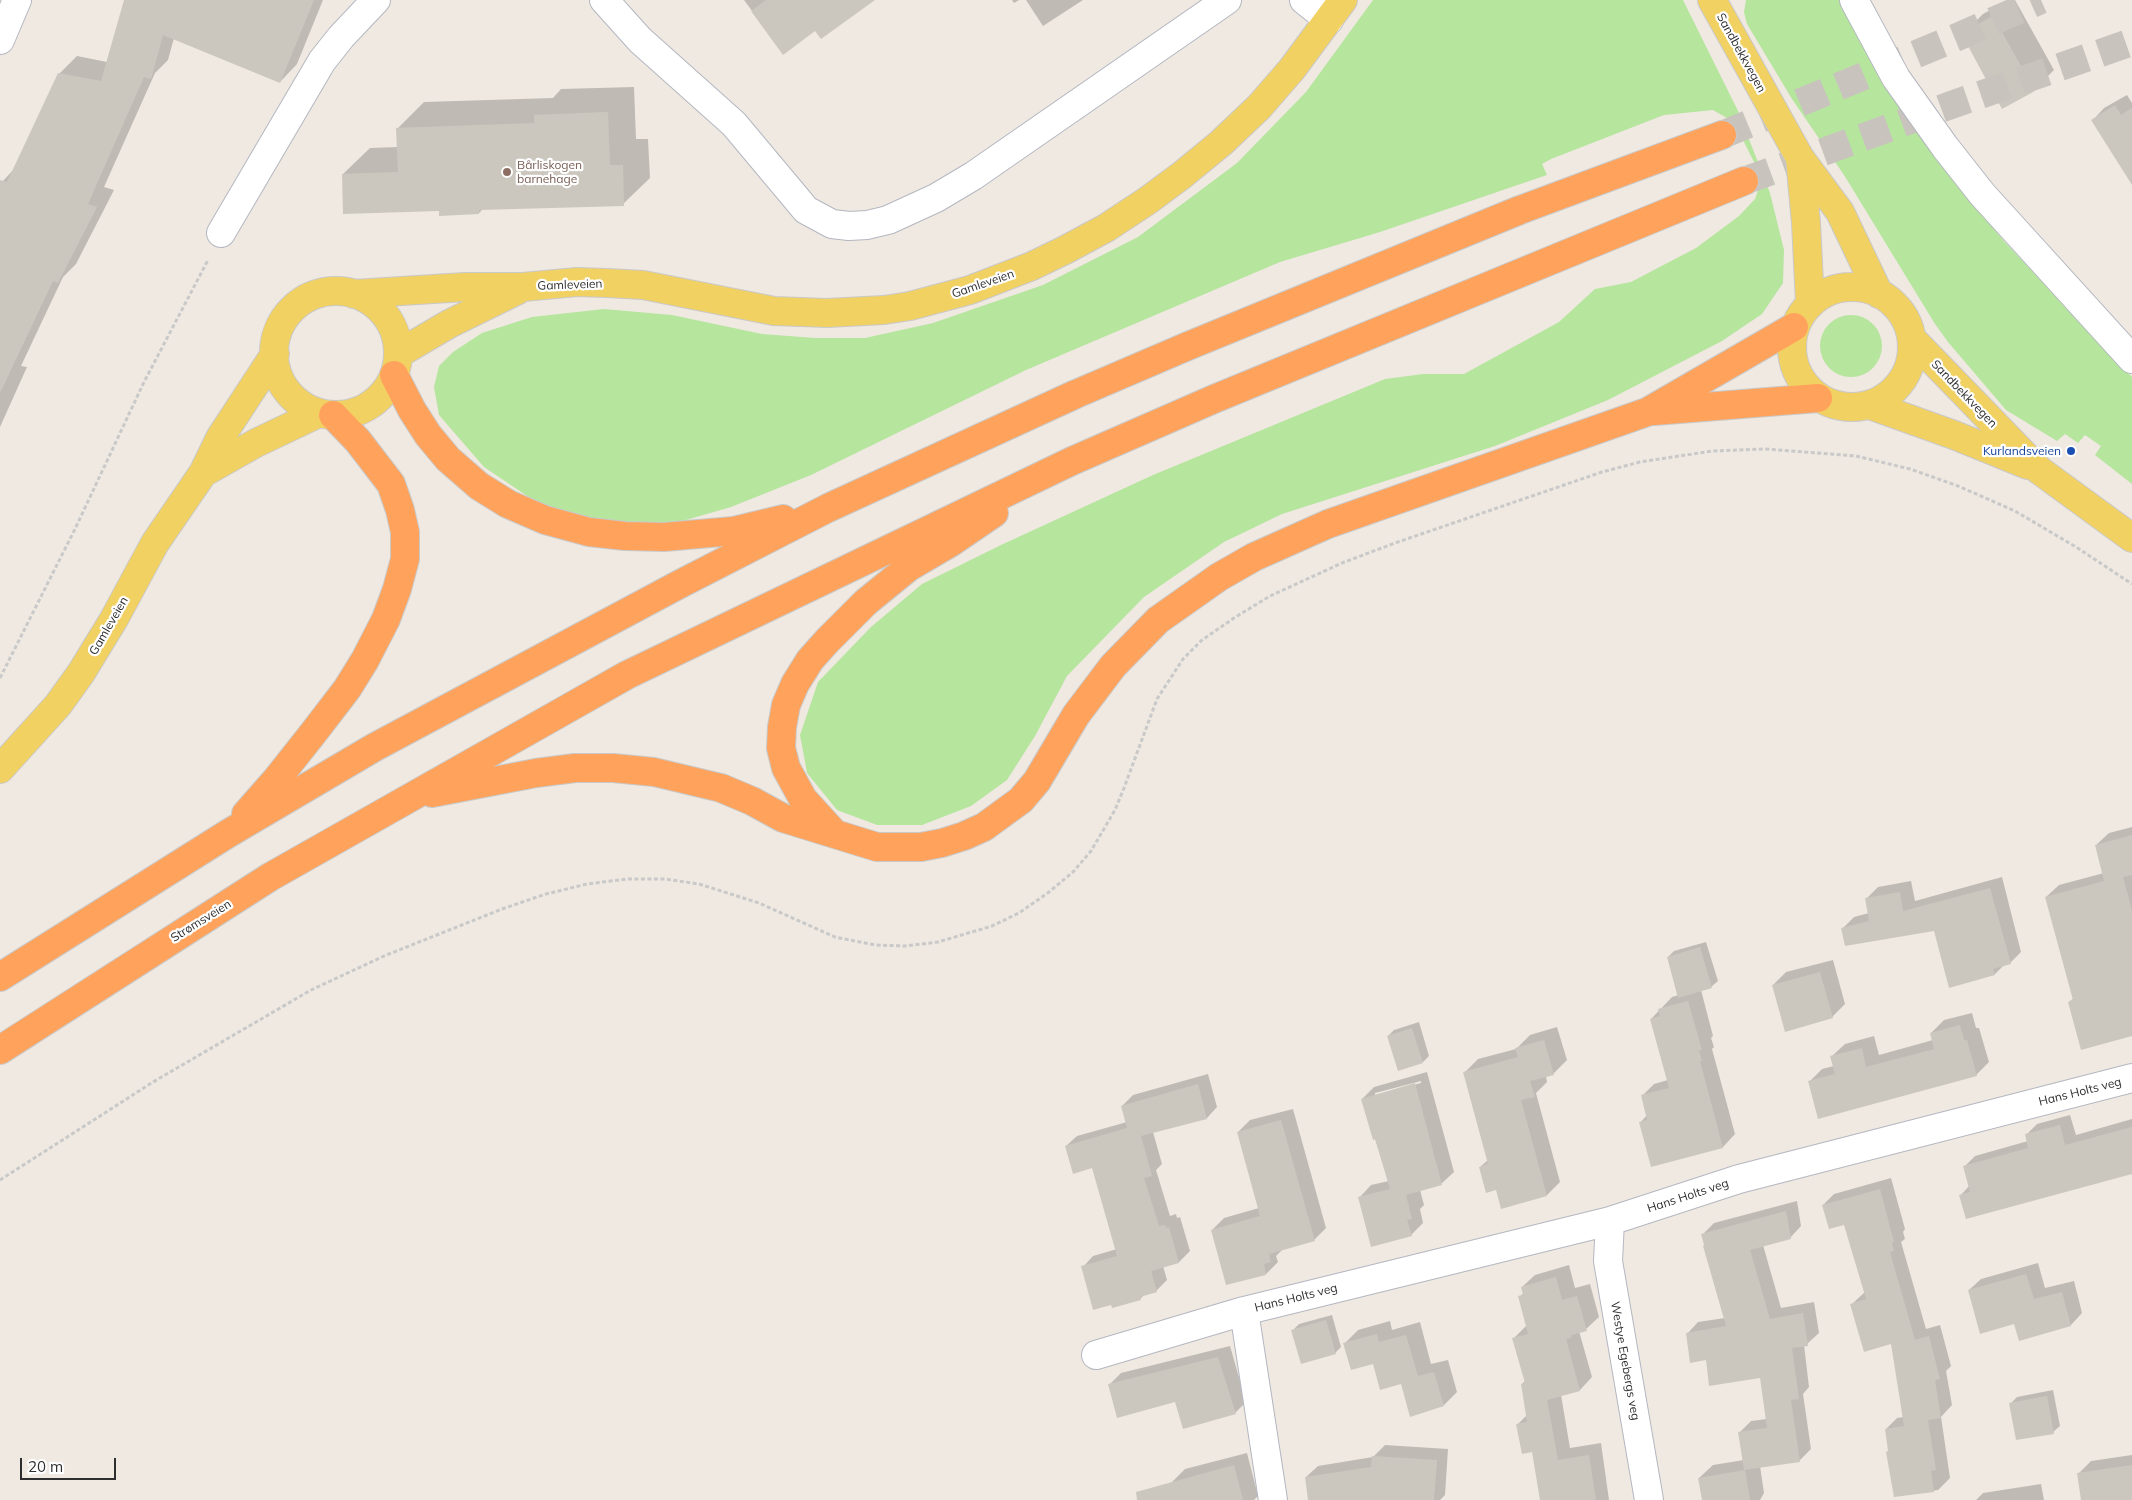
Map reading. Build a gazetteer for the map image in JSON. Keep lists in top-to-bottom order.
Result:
{
  "streets": {
    "highway": ["Strømsveien"],
    "main road": ["Sandbekkvegen", "Gamleveien"],
    "street": ["Hans Holts veg", "Westye Egebergs veg"]
  },
  "crossings": [
    ["Hans Holts veg", "Westye Egebergs veg"]
  ],
  "places": ["Bårliskogen barnehage", "Kurlandsveien"],
  "scale_bar": "20 m"
}
